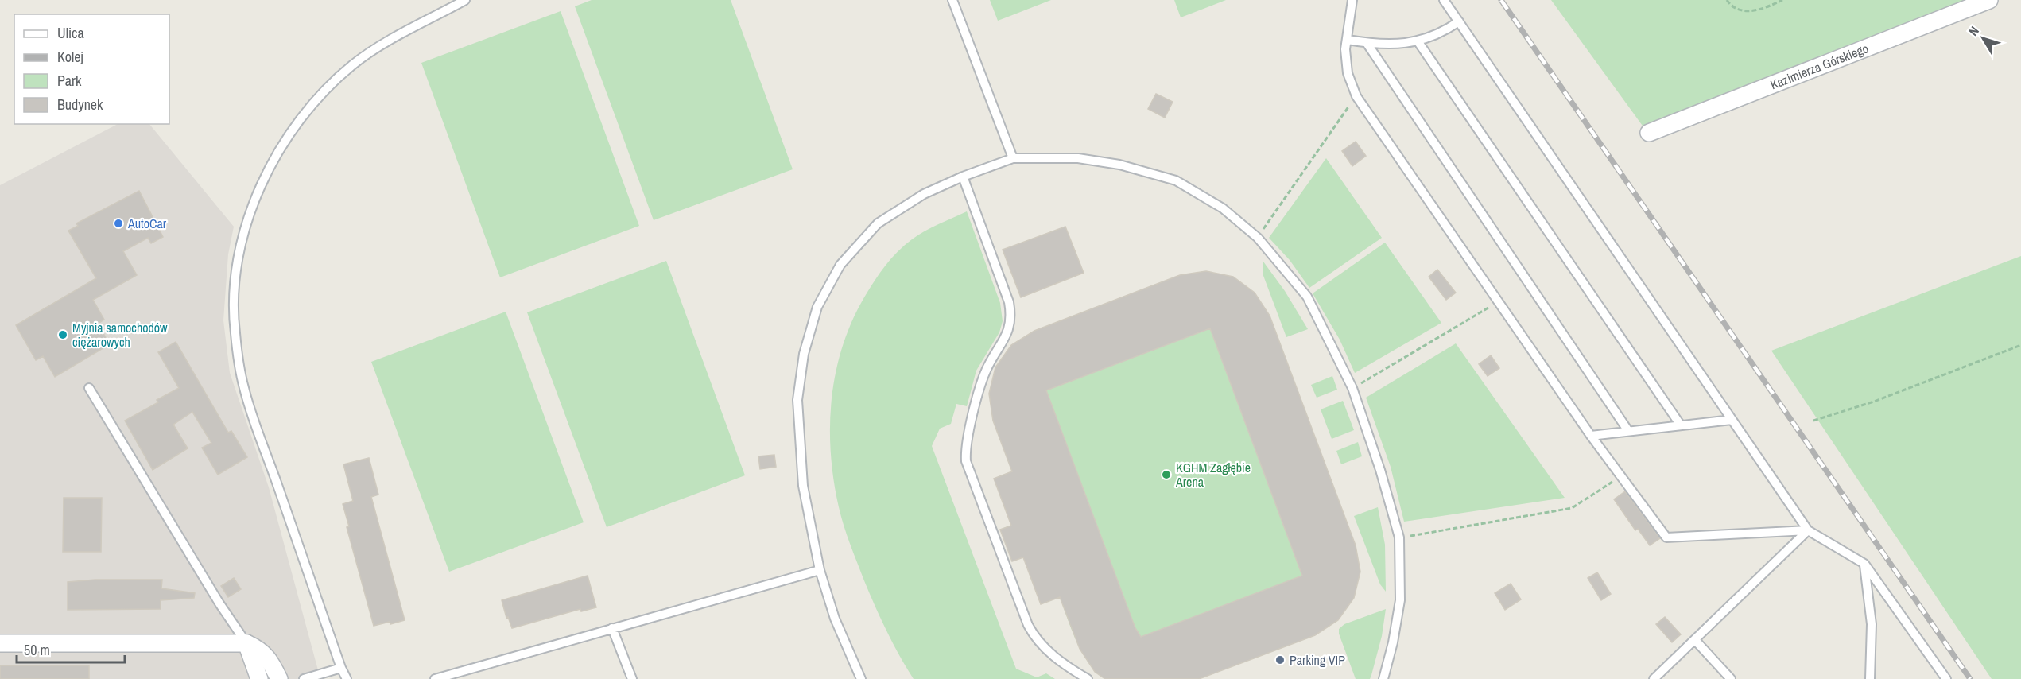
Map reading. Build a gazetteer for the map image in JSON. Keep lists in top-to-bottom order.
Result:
{
  "streets": {
    "street": ["Kazimierza Górskiego"]
  },
  "places": [
    "AutoCar",
    "Myjnia samochodów ciężarowych",
    "KGHM Zagłębie Arena",
    "Parking VIP"
  ],
  "legend": [
    "Ulica",
    "Kolej",
    "Park",
    "Budynek"
  ],
  "scale_bar": "50 m",
  "north": "top left"
}
